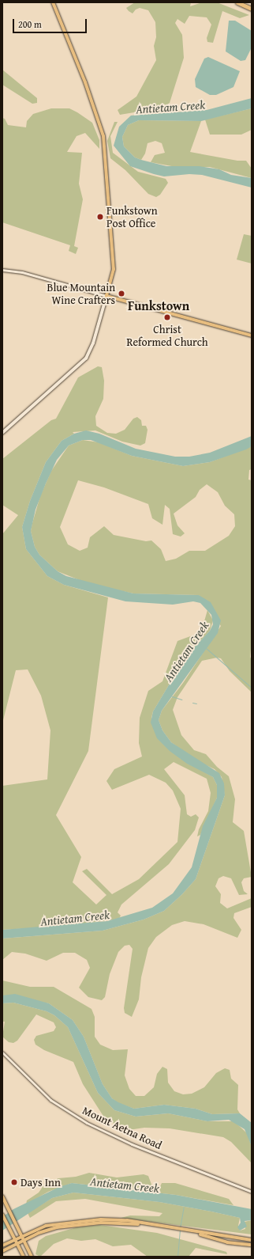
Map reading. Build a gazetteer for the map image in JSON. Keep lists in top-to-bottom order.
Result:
{
  "streets": {
    "street": ["Mount Aetna Road"]
  },
  "districts": ["Funkstown"],
  "water": ["Antietam Creek"],
  "places": [
    "Funkstown Post Office",
    "Blue Mountain Wine Crafters",
    "Christ Reformed Church",
    "Days Inn"
  ],
  "scale_bar": "200 m"
}
